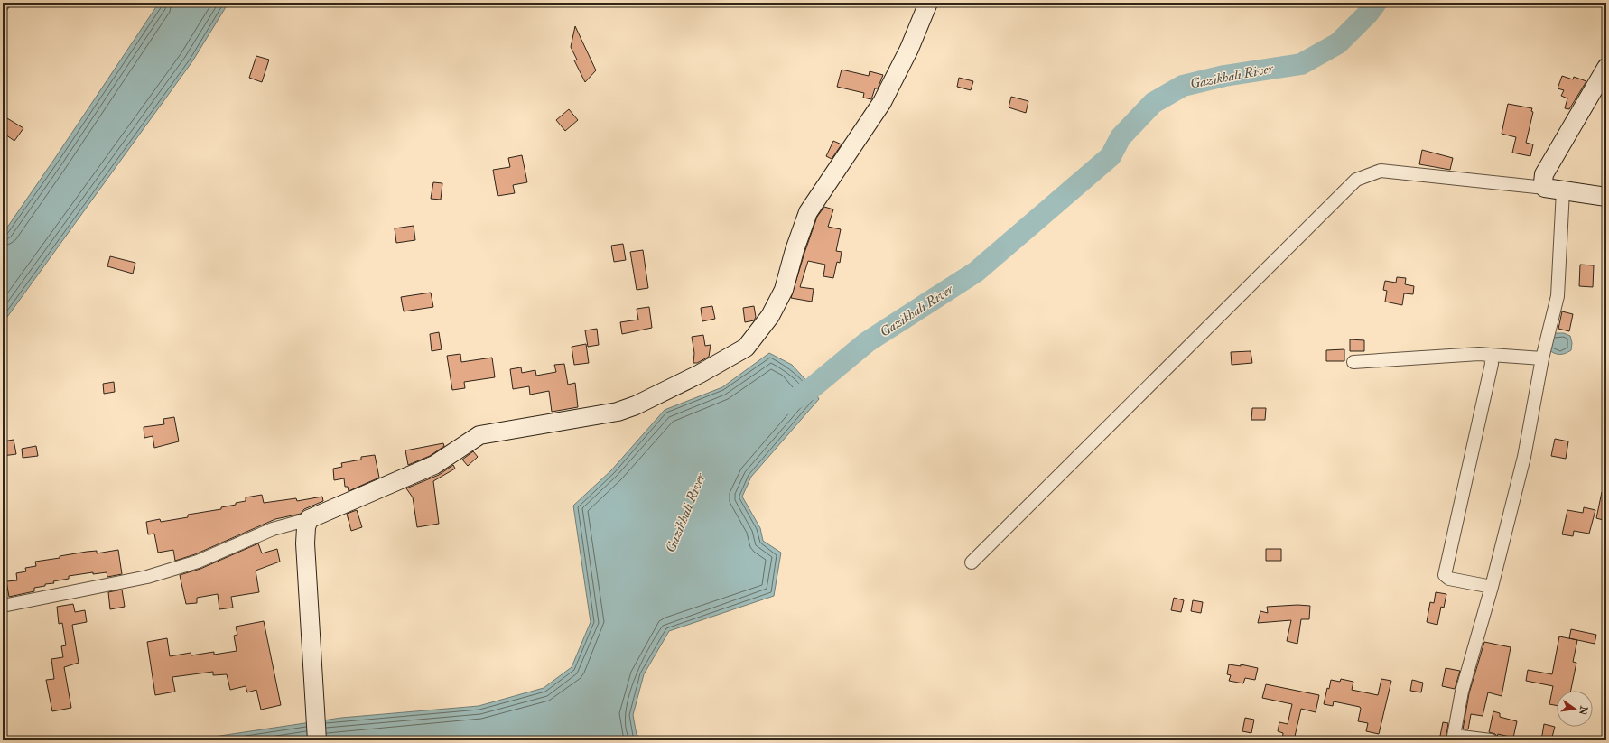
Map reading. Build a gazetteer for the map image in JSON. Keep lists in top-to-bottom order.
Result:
{
  "water": ["Gazikhali River"],
  "north": "right"
}
